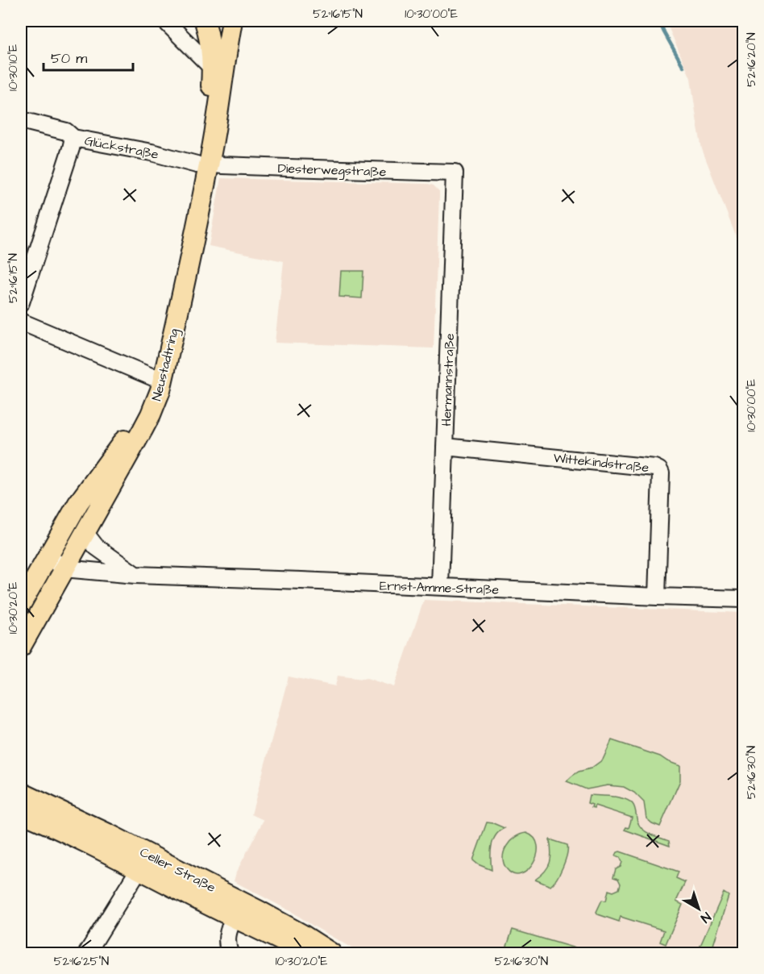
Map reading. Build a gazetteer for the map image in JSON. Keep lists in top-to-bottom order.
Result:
{
  "streets": {
    "main road": ["Neustadtring", "Celler Straße"],
    "street": [
      "Glückstraße",
      "Diesterwegstraße",
      "Hermannstraße",
      "Wittekindstraße",
      "Ernst-Amme-Straße"
    ]
  },
  "crossings": [
    ["Glückstraße", "Diesterwegstraße"],
    ["Glückstraße", "Neustadtring"],
    ["Diesterwegstraße", "Neustadtring"],
    ["Diesterwegstraße", "Hermannstraße"],
    ["Neustadtring", "Ernst-Amme-Straße"],
    ["Hermannstraße", "Wittekindstraße"],
    ["Hermannstraße", "Ernst-Amme-Straße"],
    ["Wittekindstraße", "Ernst-Amme-Straße"]
  ],
  "scale_bar": "50 m",
  "north": "bottom right",
  "coordinates": [
    "52°16'15\"N",
    "10°30'00\"E",
    "52°16'20\"N",
    "10°30'10\"E",
    "10°30'20\"E",
    "52°16'30\"N",
    "52°16'25\"N"
  ]
}
